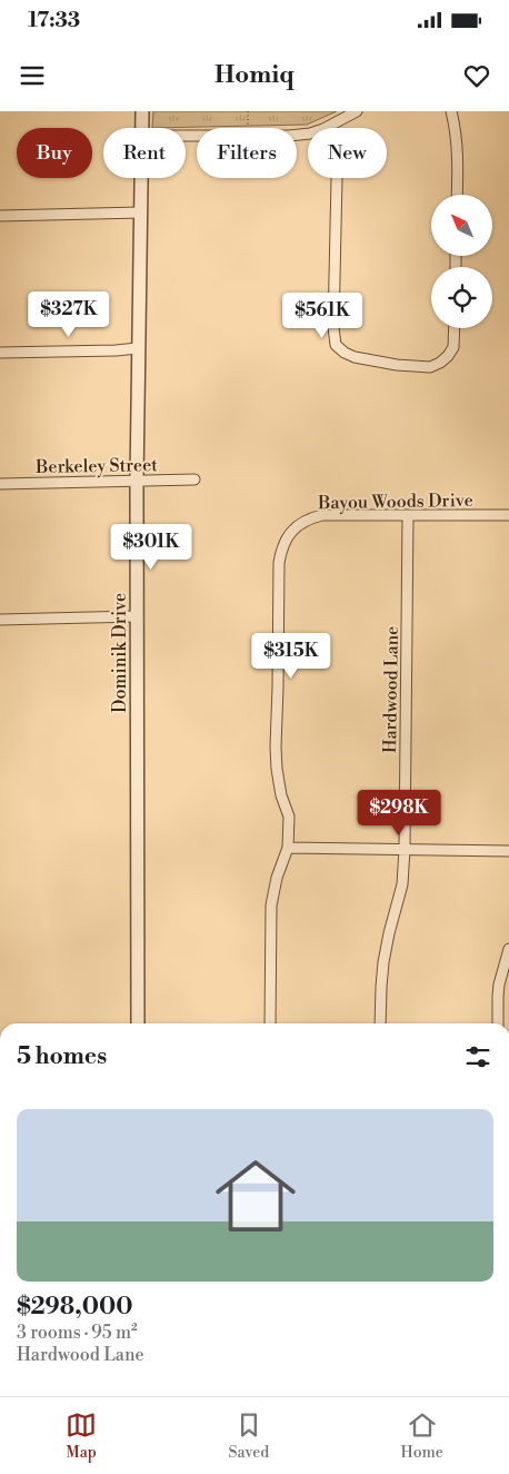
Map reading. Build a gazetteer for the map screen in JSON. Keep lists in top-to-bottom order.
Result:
{
  "streets": {
    "street": [
      "Berkeley Street",
      "Bayou Woods Drive",
      "Dominik Drive",
      "Hardwood Lane"
    ]
  },
  "crossings": [
    ["Berkeley Street", "Dominik Drive"],
    ["Bayou Woods Drive", "Hardwood Lane"]
  ],
  "north": "top left",
  "page": {
    "status": "17:33",
    "header": "Homiq",
    "chip": [
      "Buy",
      "Rent",
      "Filters",
      "New"
    ],
    "price": [
      "$327K",
      "$561K",
      "$301K",
      "$315K",
      "$298K"
    ],
    "heading": "5 homes",
    "list": [
      {
        "name": "$298,000",
        "note": "3 rooms · 95 m² · Hardwood Lane"
      }
    ],
    "tabs": ["Map", "Saved", "Home"]
  }
}
